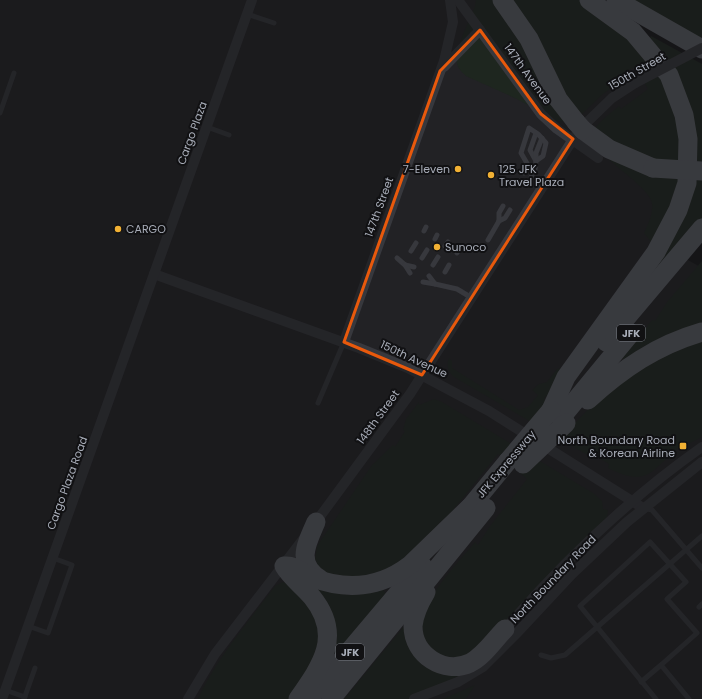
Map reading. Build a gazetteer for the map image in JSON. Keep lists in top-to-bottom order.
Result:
{
  "streets": {
    "highway": ["JFK", "JFK Expressway"],
    "street": [
      "150th Street",
      "147th Avenue",
      "Cargo Plaza",
      "147th Street",
      "150th Avenue",
      "148th Street",
      "Cargo Plaza Road",
      "North Boundary Road"
    ]
  },
  "crossings": [
    ["150th Street", "147th Avenue"],
    ["150th Street", "148th Street"],
    ["147th Avenue", "147th Street"],
    ["147th Avenue", "148th Street"],
    ["Cargo Plaza", "150th Avenue"],
    ["Cargo Plaza", "Cargo Plaza Road"],
    ["147th Street", "150th Avenue"],
    ["150th Avenue", "148th Street"],
    ["150th Avenue", "Cargo Plaza Road"],
    ["150th Avenue", "North Boundary Road"]
  ],
  "places": {
    "other": [
      "7-Eleven",
      "125 JFK Travel Plaza",
      "CARGO",
      "Sunoco"
    ],
    "transit": ["North Boundary Road & Korean Airline"]
  }
}
